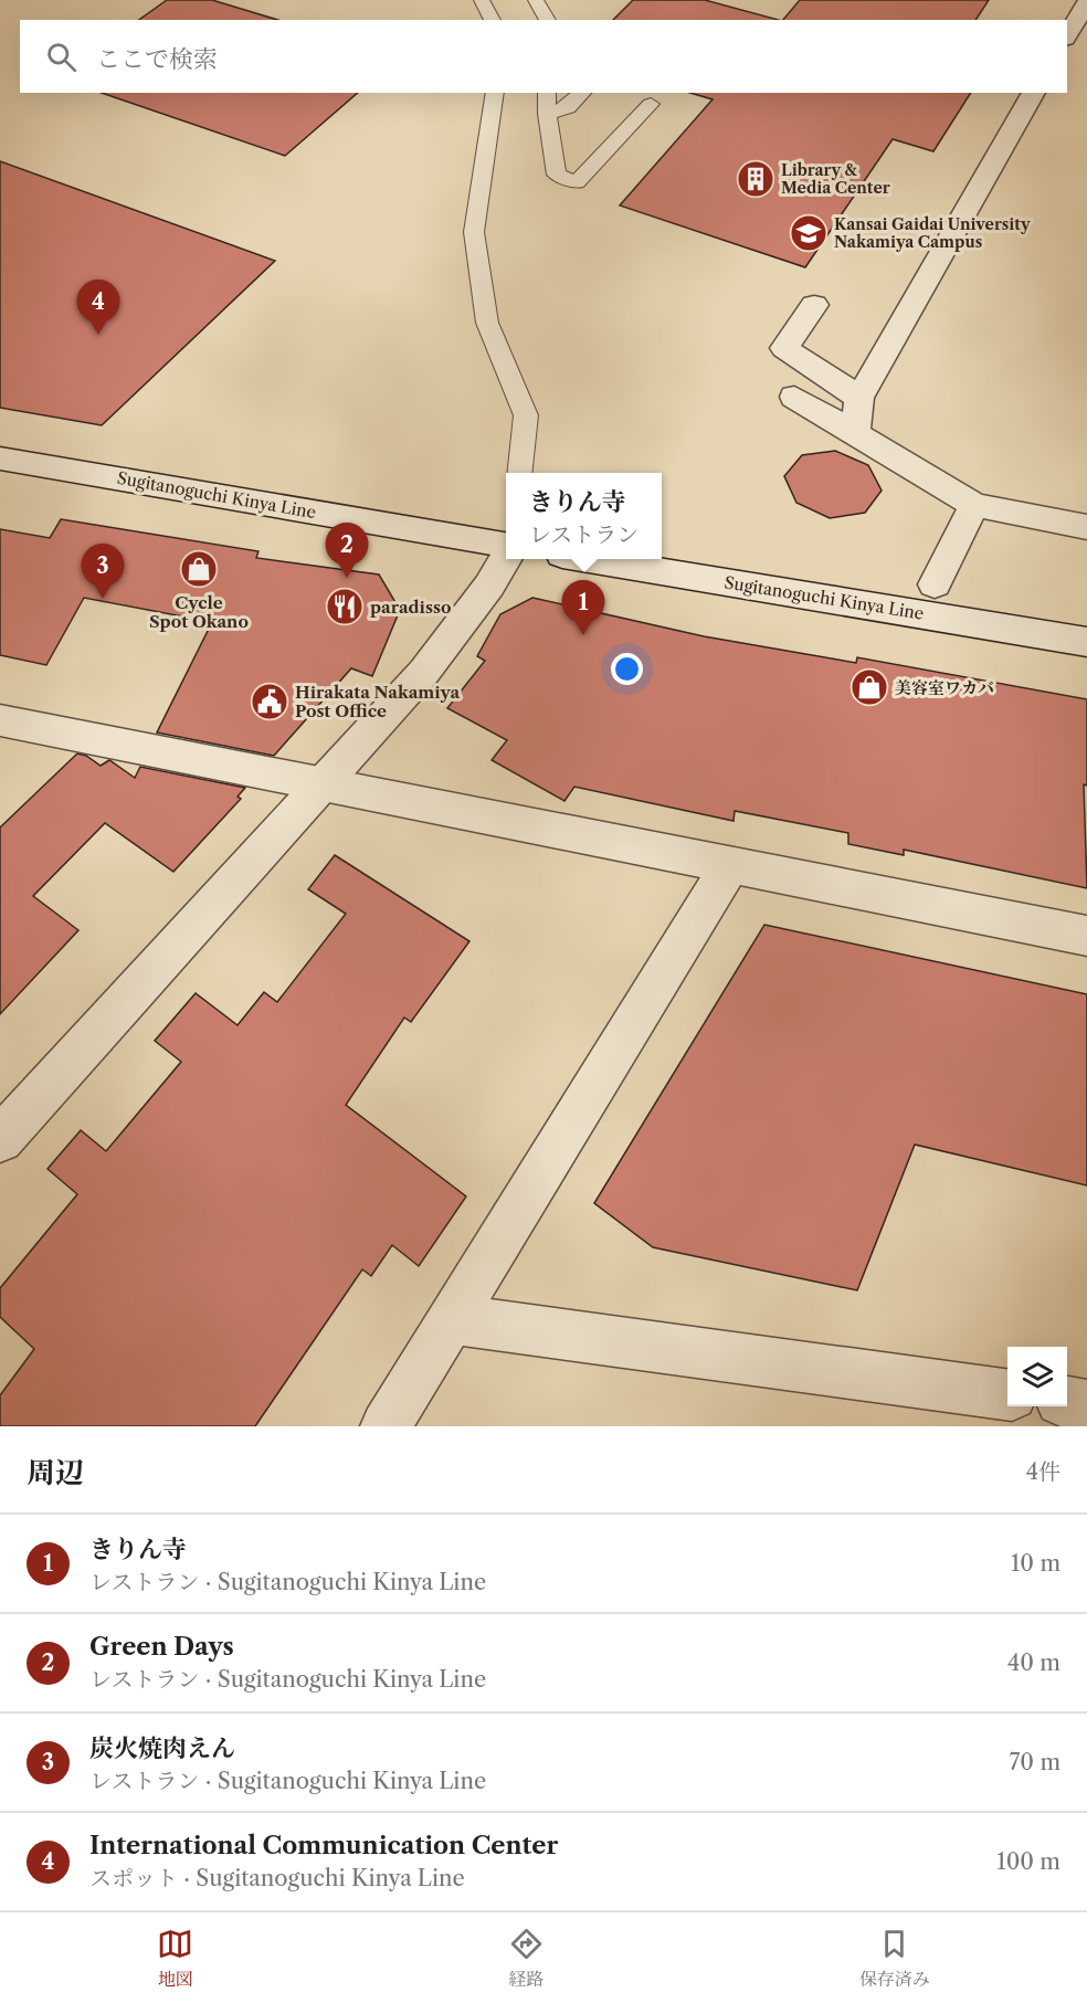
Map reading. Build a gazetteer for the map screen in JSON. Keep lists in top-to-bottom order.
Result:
{
  "streets": {
    "street": ["Sugitanoguchi Kinya Line"]
  },
  "places": {
    "building": ["Library & Media Center"],
    "school or university": ["Kansai Gaidai University Nakamiya Campus"],
    "shop": ["Cycle Spot Okano", "美容室ワカバ"],
    "restaurant": ["paradisso"],
    "public building": ["Hirakata Nakamiya Post Office"]
  },
  "page": {
    "search": "ここで検索",
    "pins": [
      "4",
      "2",
      "3",
      "1"
    ],
    "popup": ["きりん寺", "レストラン"],
    "heading": ["周辺", "4件"],
    "list": [
      {
        "mark": "1",
        "name": "きりん寺",
        "note": "レストラン · Sugitanoguchi Kinya Line",
        "value": "10 m"
      },
      {
        "mark": "2",
        "name": "Green Days",
        "note": "レストラン · Sugitanoguchi Kinya Line",
        "value": "40 m"
      },
      {
        "mark": "3",
        "name": "炭火焼肉えん",
        "note": "レストラン · Sugitanoguchi Kinya Line",
        "value": "70 m"
      },
      {
        "mark": "4",
        "name": "International Communication Center",
        "note": "スポット · Sugitanoguchi Kinya Line",
        "value": "100 m"
      }
    ],
    "nav": ["地図", "経路", "保存済み"]
  }
}
